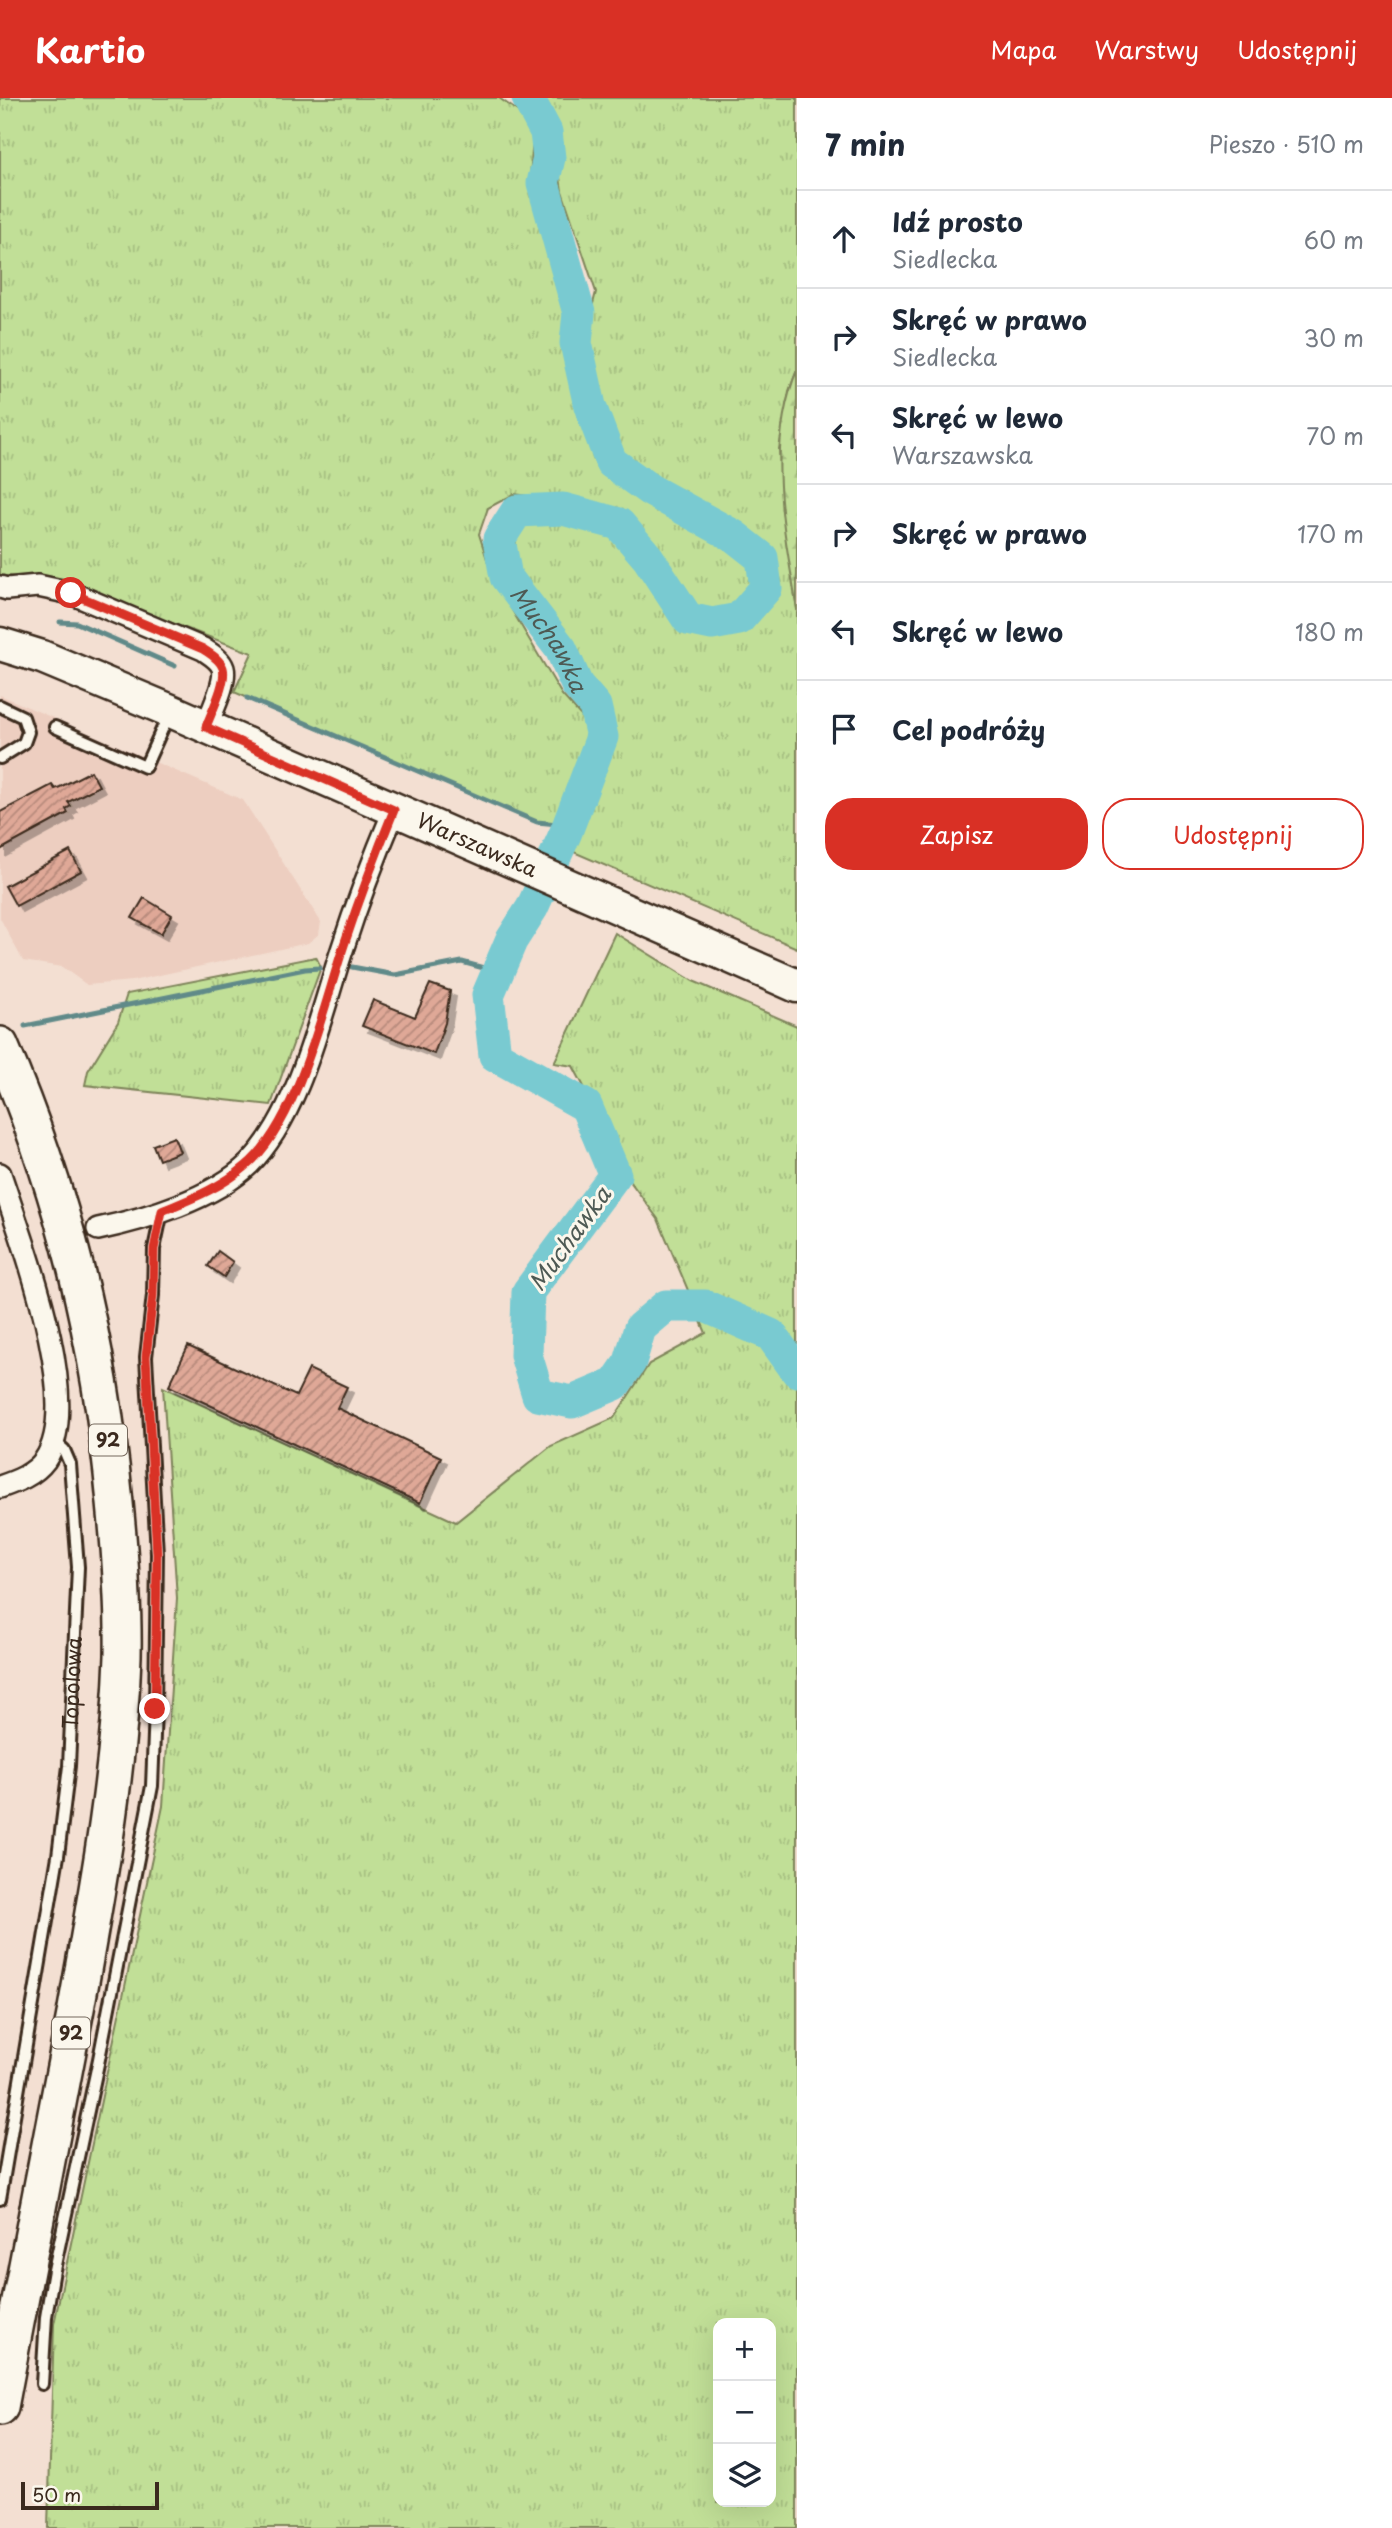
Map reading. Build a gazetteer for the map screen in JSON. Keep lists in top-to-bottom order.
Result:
{
  "streets": {
    "main road": ["Warszawska", "92"],
    "lane": ["Topolowa"]
  },
  "water": ["Muchawka"],
  "scale_bar": "50 m",
  "page": {
    "header": "Kartio",
    "nav": ["Mapa", "Warstwy", "Udostępnij"],
    "heading": ["7 min", "Pieszo · 510 m"],
    "list": [
      ["Idź prosto", "Siedlecka", "60 m"],
      ["Skręć w prawo", "Siedlecka", "30 m"],
      ["Skręć w lewo", "Warszawska", "70 m"],
      ["Skręć w prawo", "170 m"],
      ["Skręć w lewo", "180 m"],
      "Cel podróży"
    ],
    "buttons": ["Zapisz", "Udostępnij"],
    "map_buttons": ["+", "−"],
    "scale": "50 m"
  }
}
